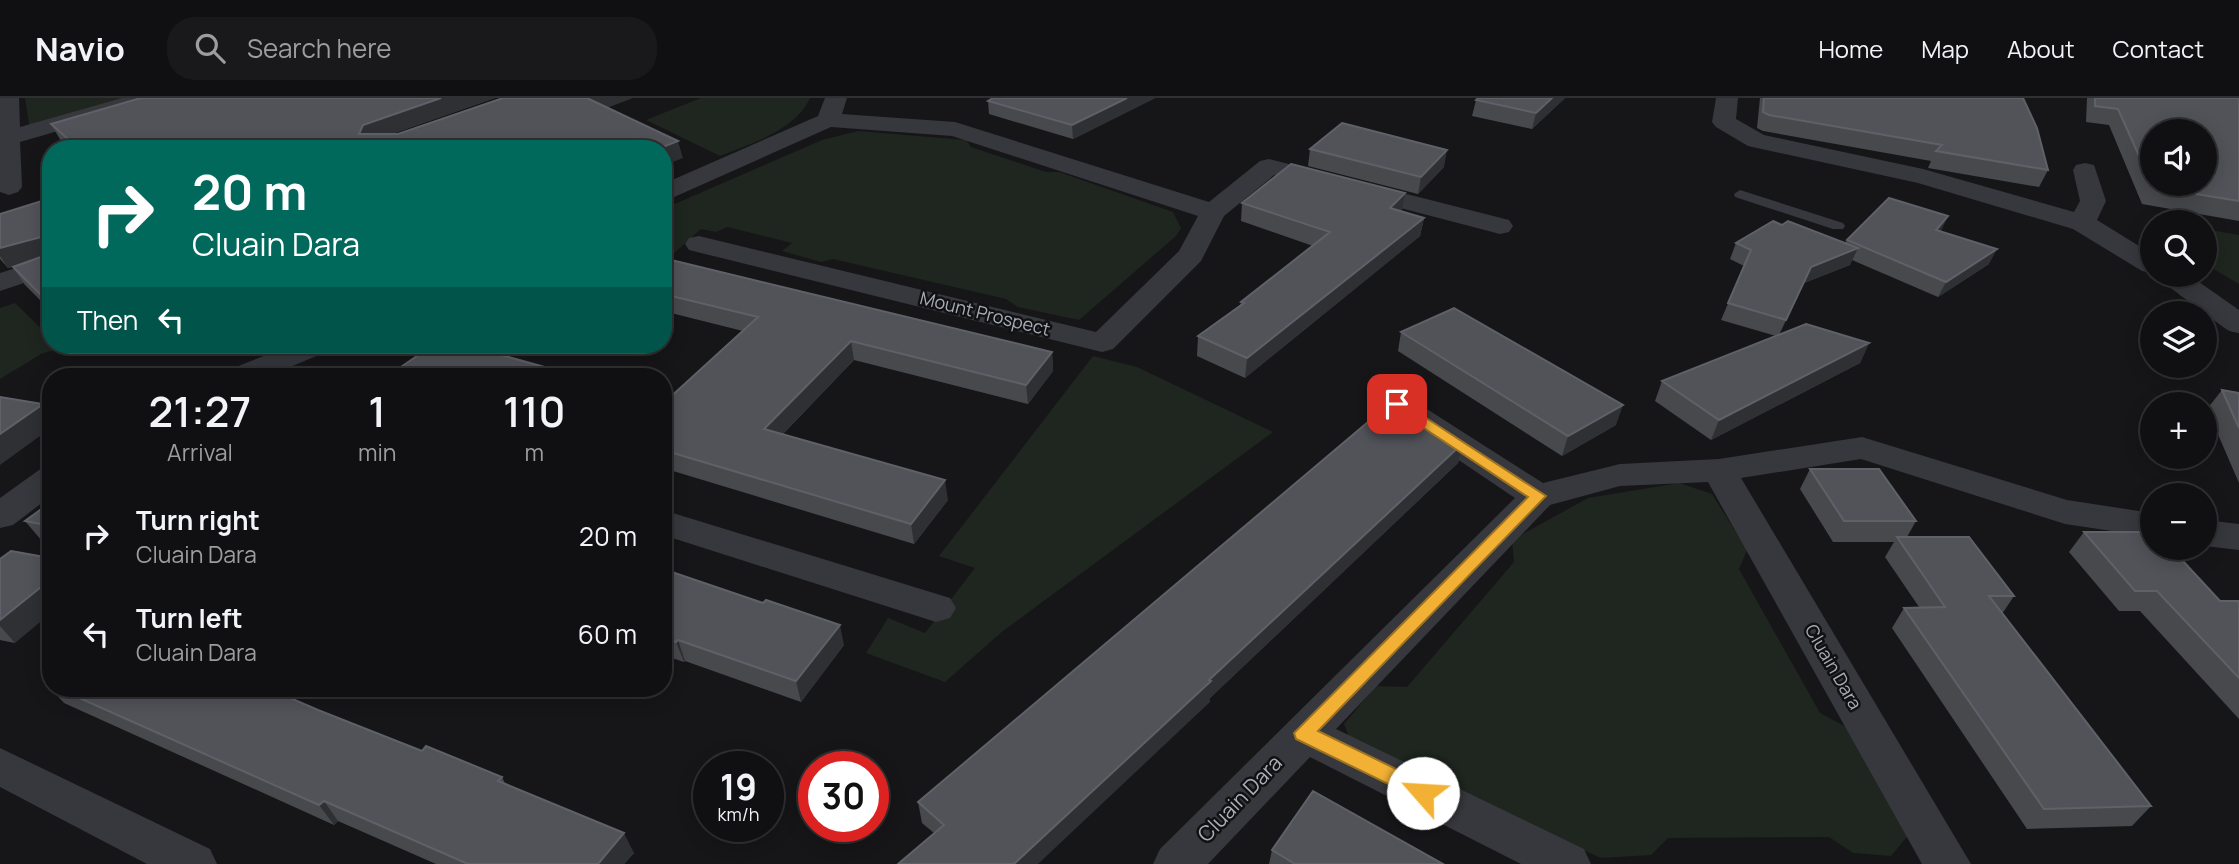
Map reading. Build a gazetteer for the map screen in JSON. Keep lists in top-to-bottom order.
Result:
{
  "streets": {
    "street": ["Mount Prospect", "Cluain Dara"]
  },
  "page": {
    "header": "Navio",
    "search": "Search here",
    "nav": [
      "Home",
      "Map",
      "About",
      "Contact"
    ],
    "map_buttons": ["+", "−"],
    "turn": ["20 m", "Cluain Dara"],
    "then": "Then",
    "eta": [
      "21:27",
      "Arrival",
      "1",
      "min",
      "110",
      "m"
    ],
    "list": [
      {
        "name": "Turn right",
        "note": "Cluain Dara",
        "value": "20 m"
      },
      {
        "name": "Turn left",
        "note": "Cluain Dara",
        "value": "60 m"
      }
    ],
    "speed": "19 km/h",
    "limit": "30"
  }
}
